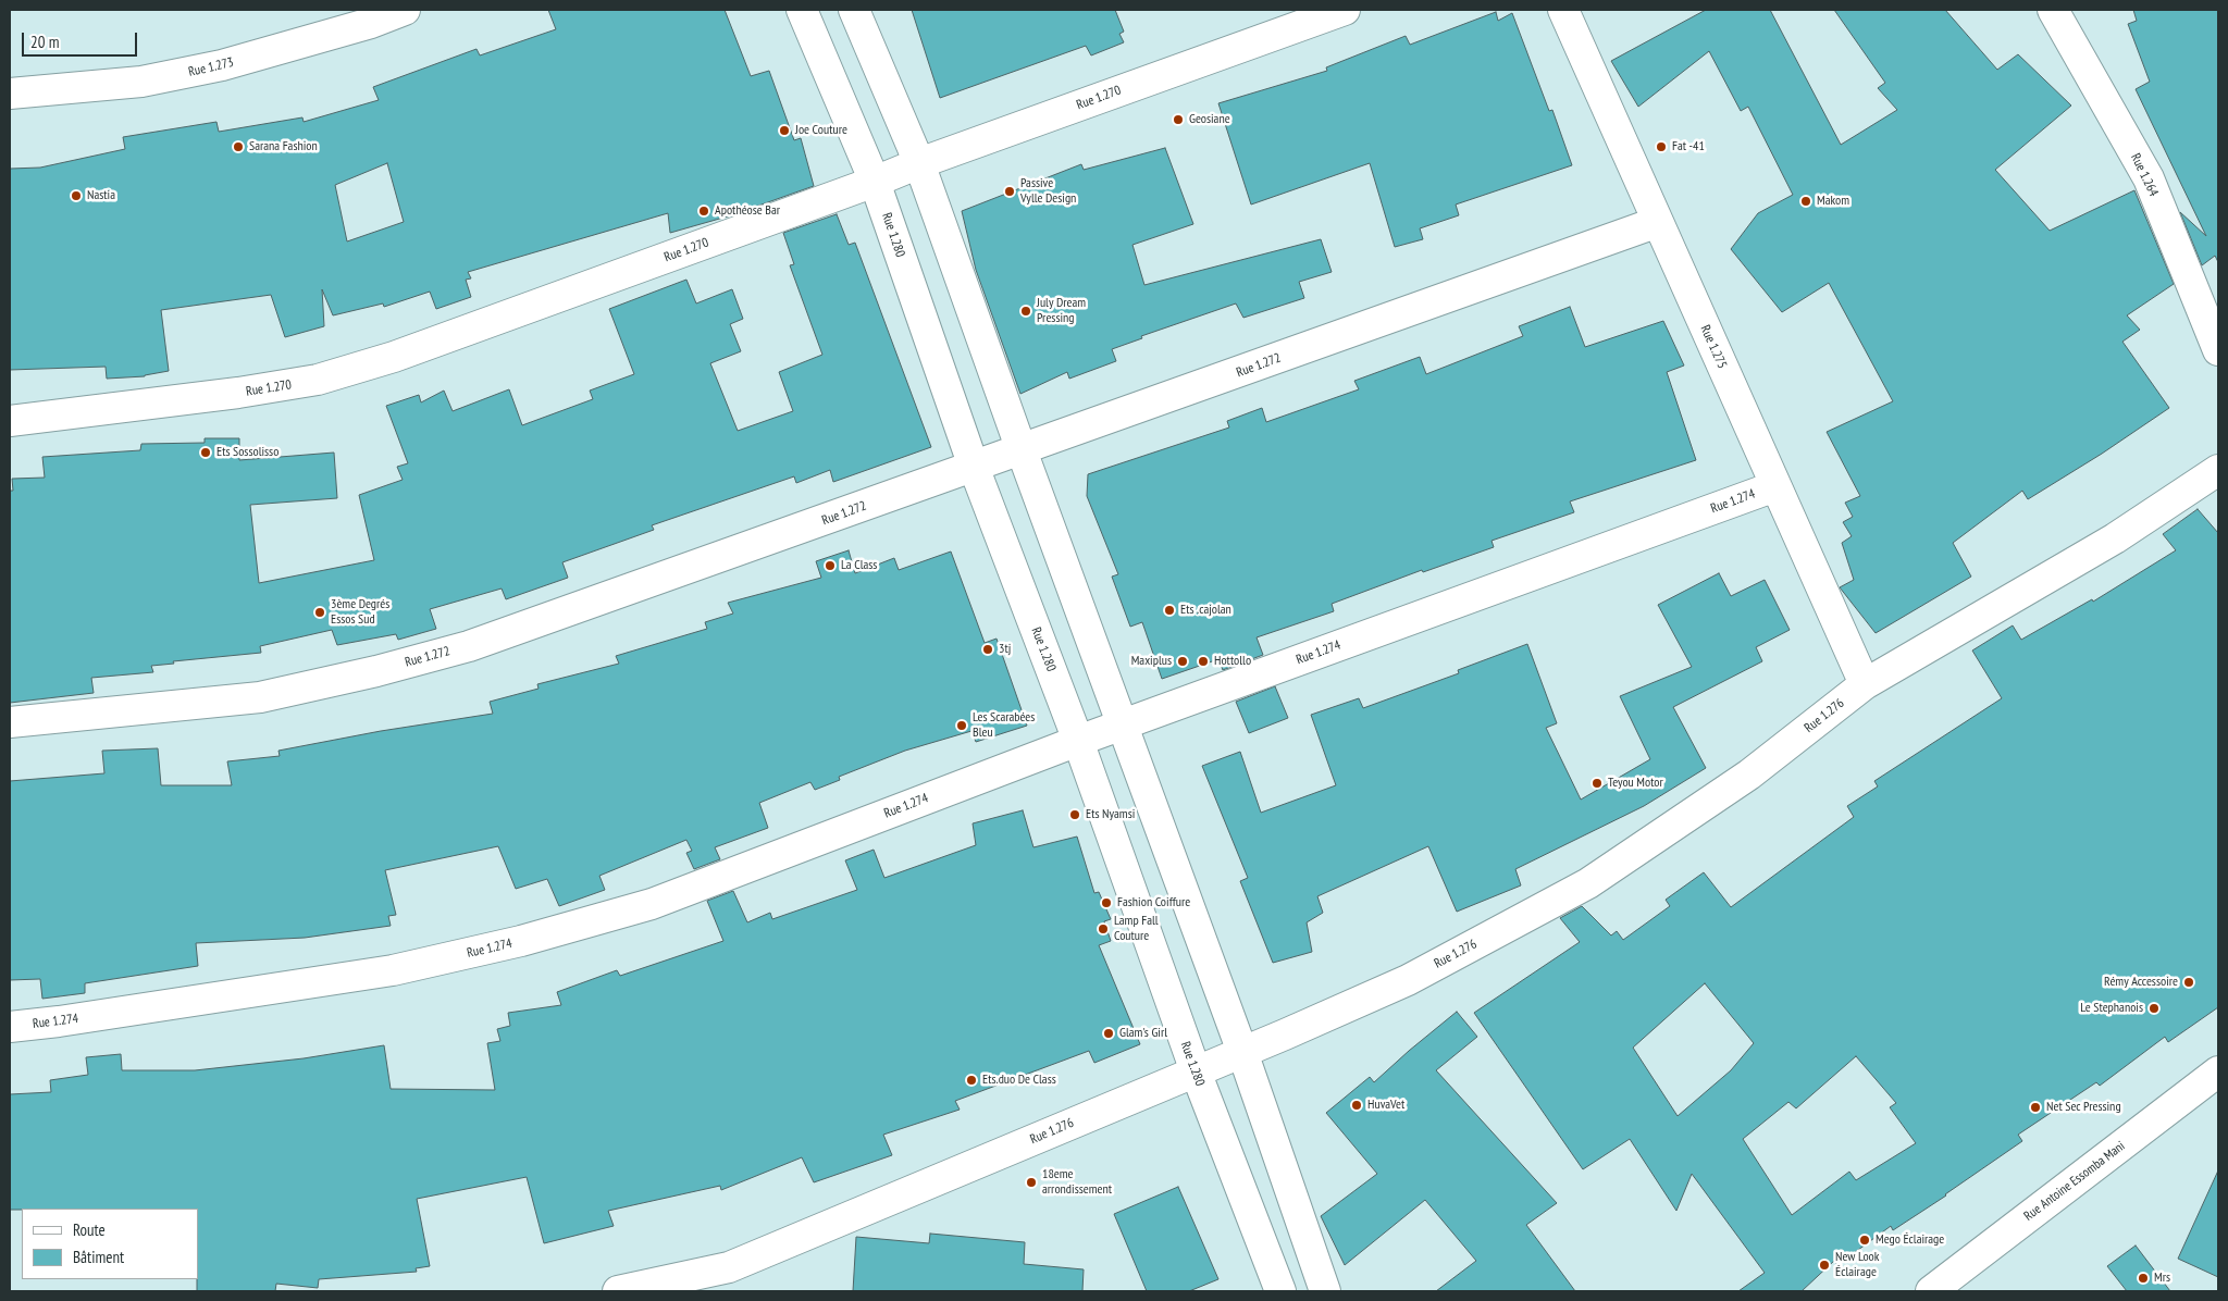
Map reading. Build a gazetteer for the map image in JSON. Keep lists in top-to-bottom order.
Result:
{
  "streets": {
    "street": [
      "Rue 1.273",
      "Rue 1.270",
      "Rue 1.264",
      "Rue 1.280",
      "Rue 1.275",
      "Rue 1.272",
      "Rue 1.274",
      "Rue 1.276",
      "Rue Antoine Essomba Mani"
    ]
  },
  "crossings": [
    ["Rue 1.270", "Rue 1.280"],
    ["Rue 1.280", "Rue 1.272"],
    ["Rue 1.280", "Rue 1.274"],
    ["Rue 1.280", "Rue 1.276"],
    ["Rue 1.275", "Rue 1.272"],
    ["Rue 1.275", "Rue 1.274"],
    ["Rue 1.275", "Rue 1.276"]
  ],
  "places": [
    "Geosiane",
    "Joe Couture",
    "Sarana Fashion",
    "Fat -41",
    "Passive Vylle Design",
    "Nastia",
    "Makom",
    "Apothéose Bar",
    "July Dream Pressing",
    "Ets Sossolisso",
    "La Class",
    "Ets .cajolan",
    "3ème Degrés Essos Sud",
    "3tj",
    "Maxiplus",
    "Hottollo",
    "Les Scarabées Bleu",
    "Teyou Motor",
    "Ets Nyamsi",
    "Fashion Coiffure",
    "Lamp Fall Couture",
    "Rémy Accessoire",
    "Le Stephanois",
    "Glam's Girl",
    "Ets.duo De Class",
    "HuvaVet",
    "Net Sec Pressing",
    "18eme arrondissement",
    "Mego Éclairage",
    "New Look Éclairage",
    "Mrs"
  ],
  "legend": ["Route", "Bâtiment"],
  "scale_bar": "20 m"
}
